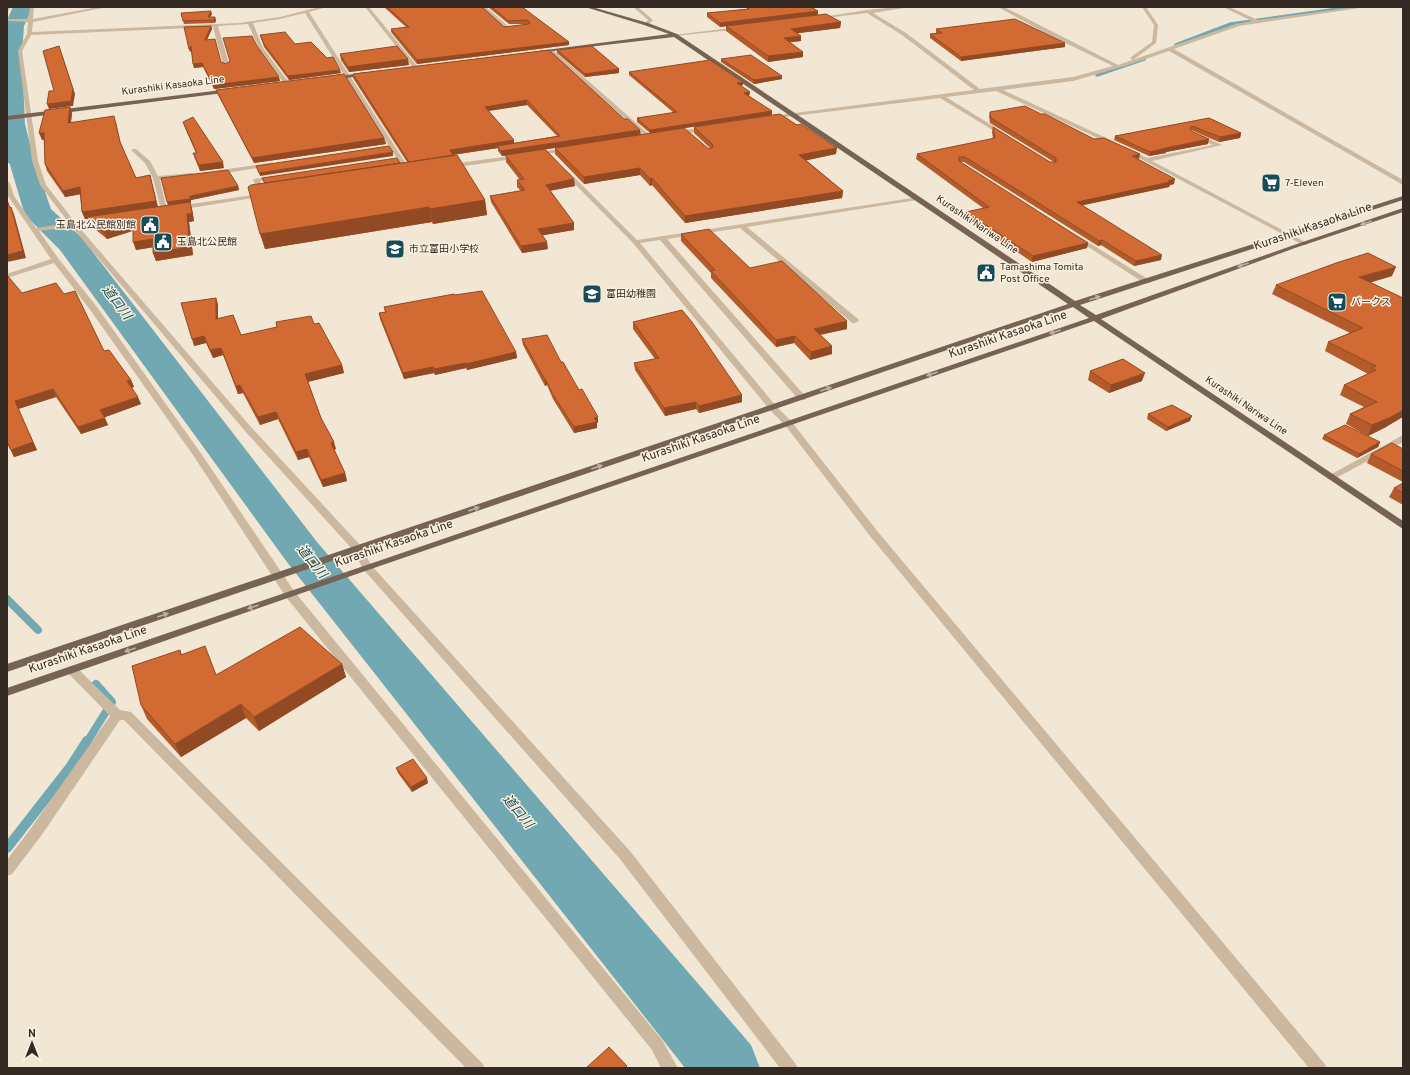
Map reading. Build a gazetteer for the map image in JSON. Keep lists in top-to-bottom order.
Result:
{
  "streets": {
    "main road": ["Kurashiki Kasaoka Line", "Kurashiki Nariwa Line"]
  },
  "crossings": [
    ["Kurashiki Kasaoka Line", "Kurashiki Nariwa Line"]
  ],
  "water": ["道口川"],
  "places": {
    "supermarket": ["7-Eleven", "パークス"],
    "public building": ["玉島北公民館別館", "玉島北公民館", "Tamashima Tomita Post Office"],
    "school or university": ["市立富田小学校", "富田幼稚園"]
  },
  "north": "top"
}
